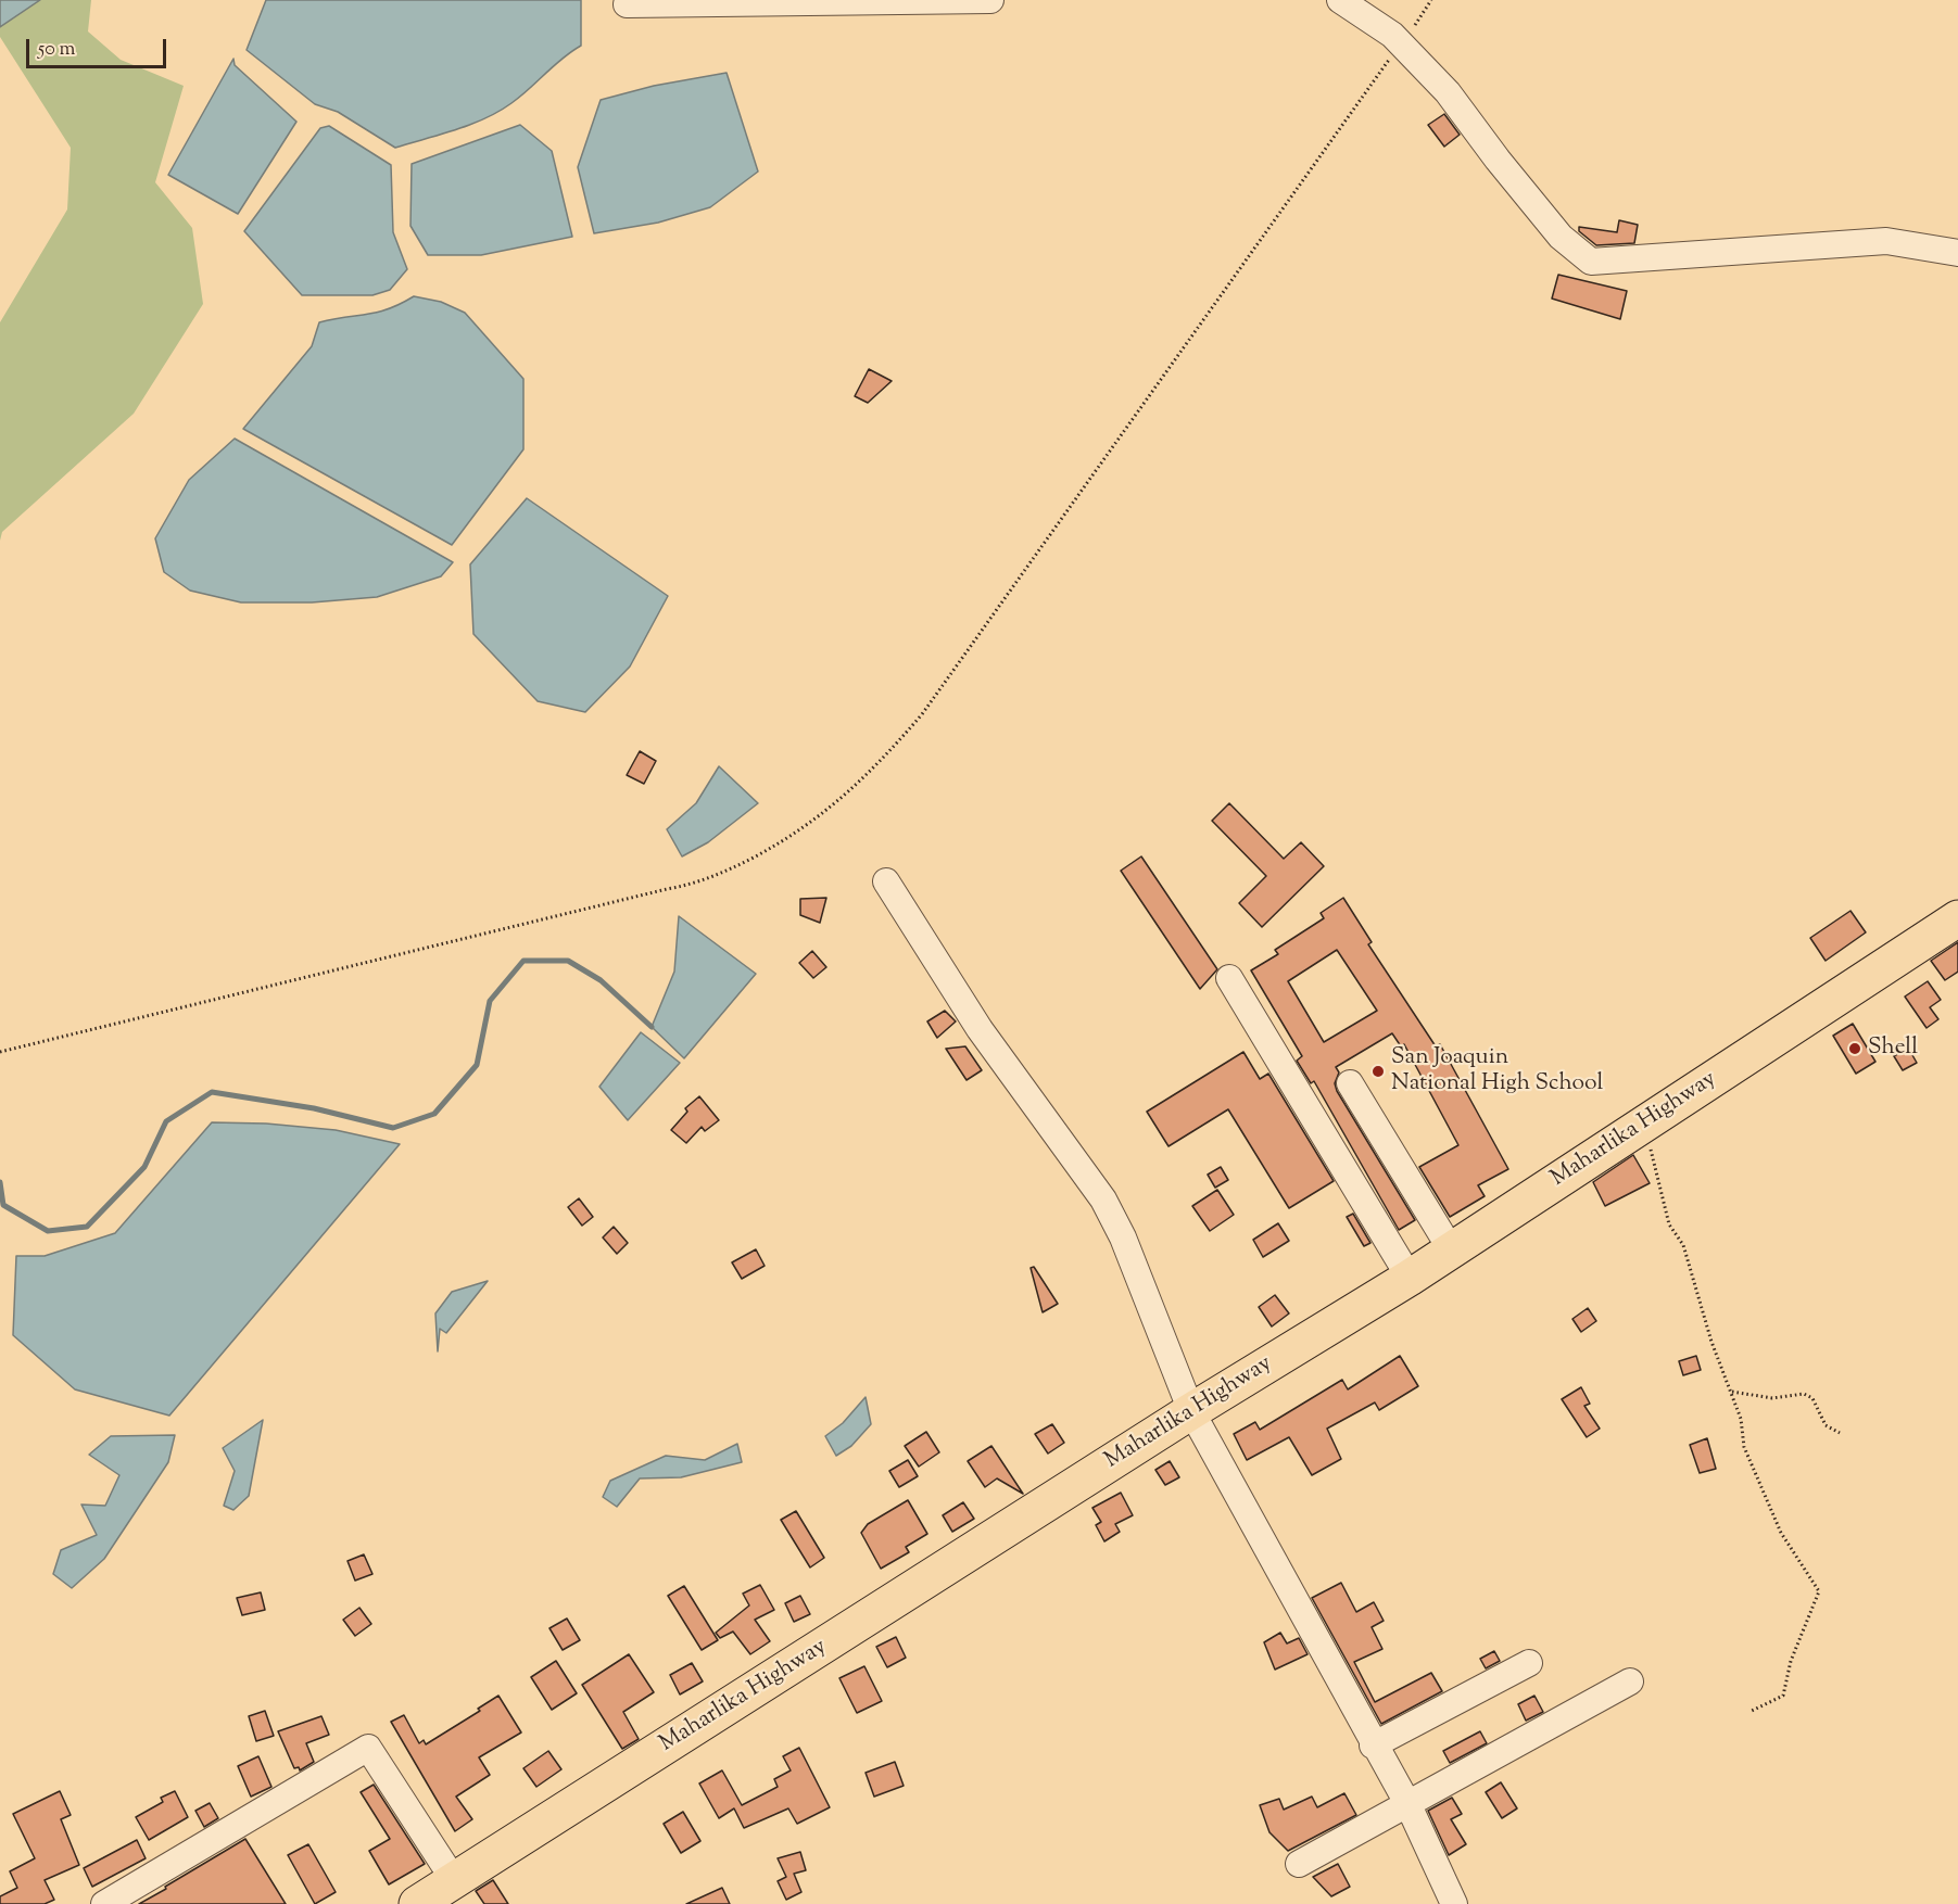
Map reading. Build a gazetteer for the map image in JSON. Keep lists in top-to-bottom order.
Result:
{
  "streets": {
    "highway": ["Maharlika Highway"]
  },
  "places": ["Shell", "San Joaquin National High School"],
  "scale_bar": "50 m"
}
